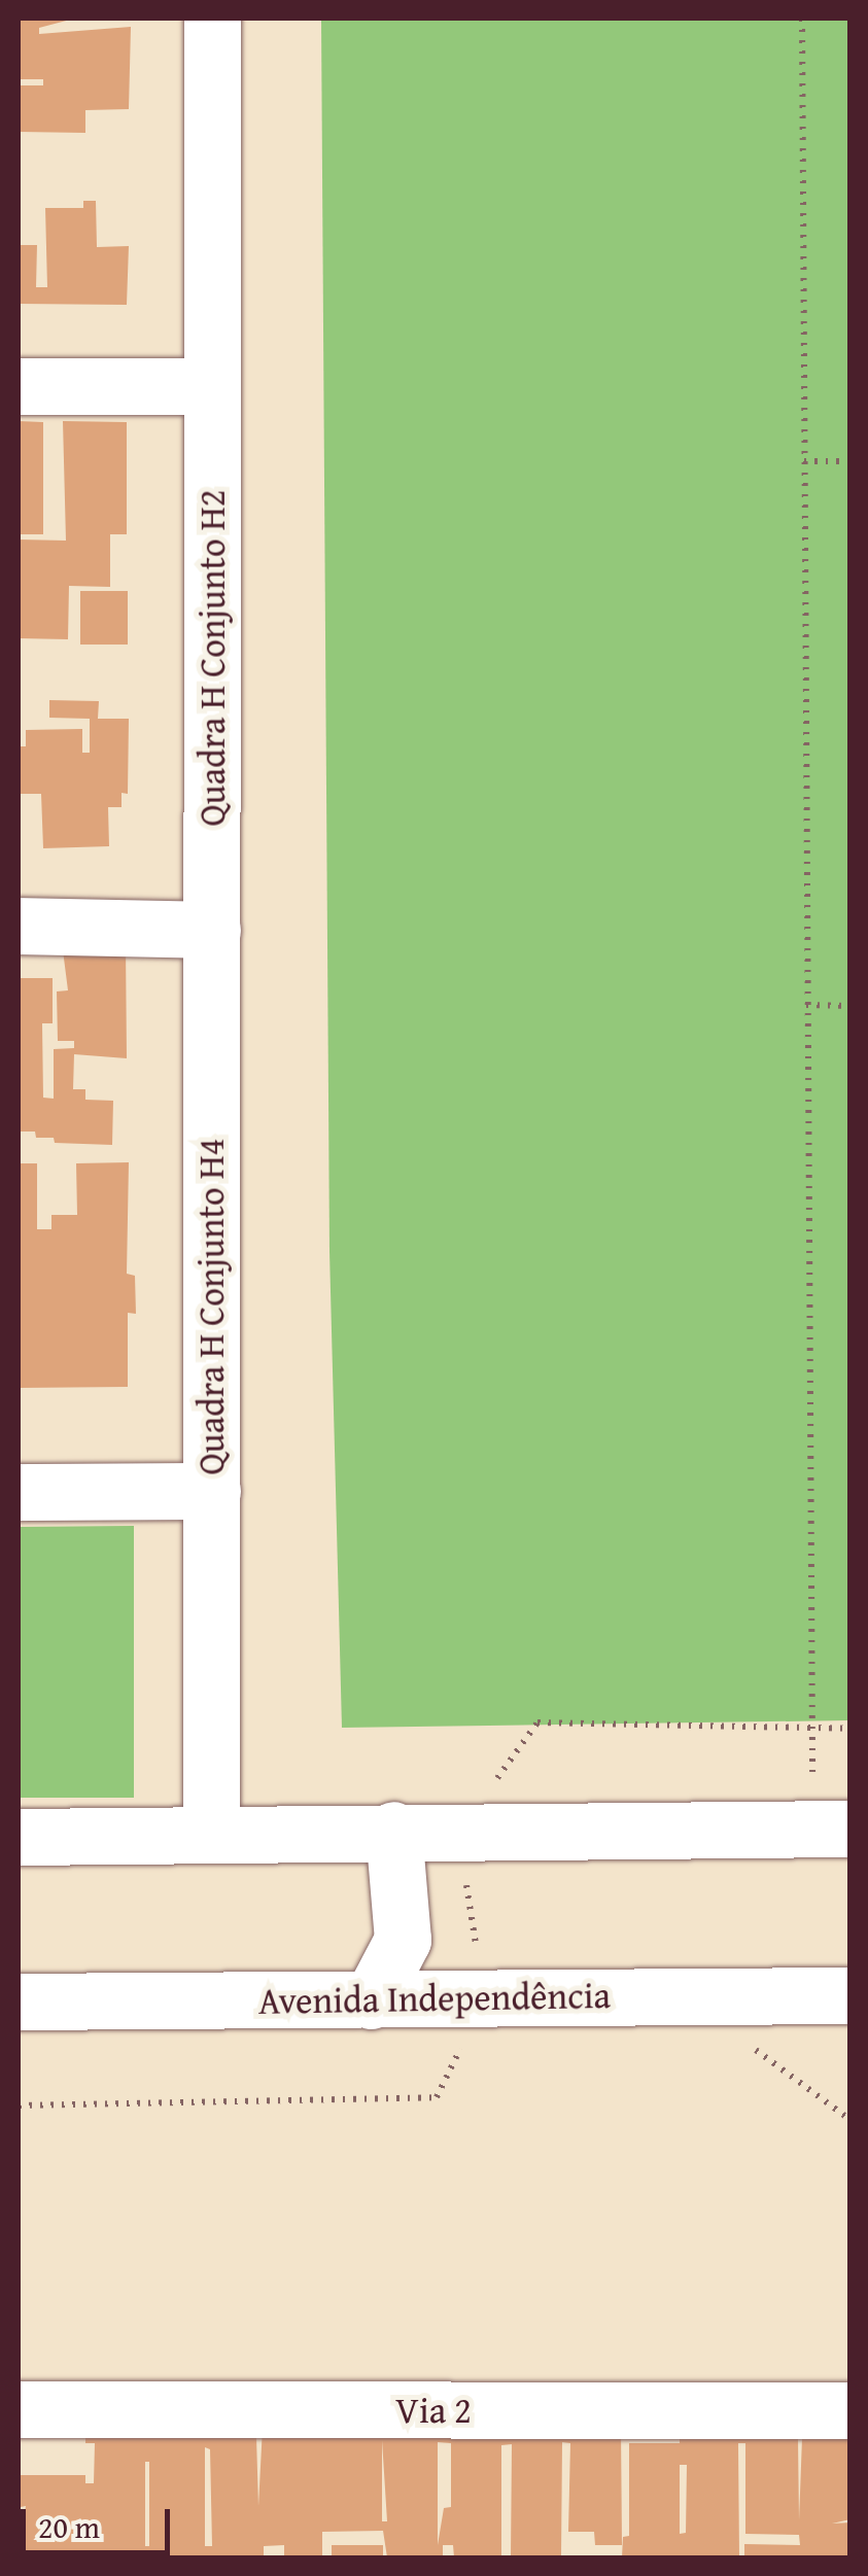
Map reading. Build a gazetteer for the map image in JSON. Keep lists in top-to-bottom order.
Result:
{
  "streets": {
    "street": [
      "Quadra H Conjunto H2",
      "Quadra H Conjunto H4",
      "Avenida Independência",
      "Via 2"
    ]
  },
  "crossings": [
    ["Quadra H Conjunto H2", "Quadra H Conjunto H4"]
  ],
  "scale_bar": "20 m"
}
